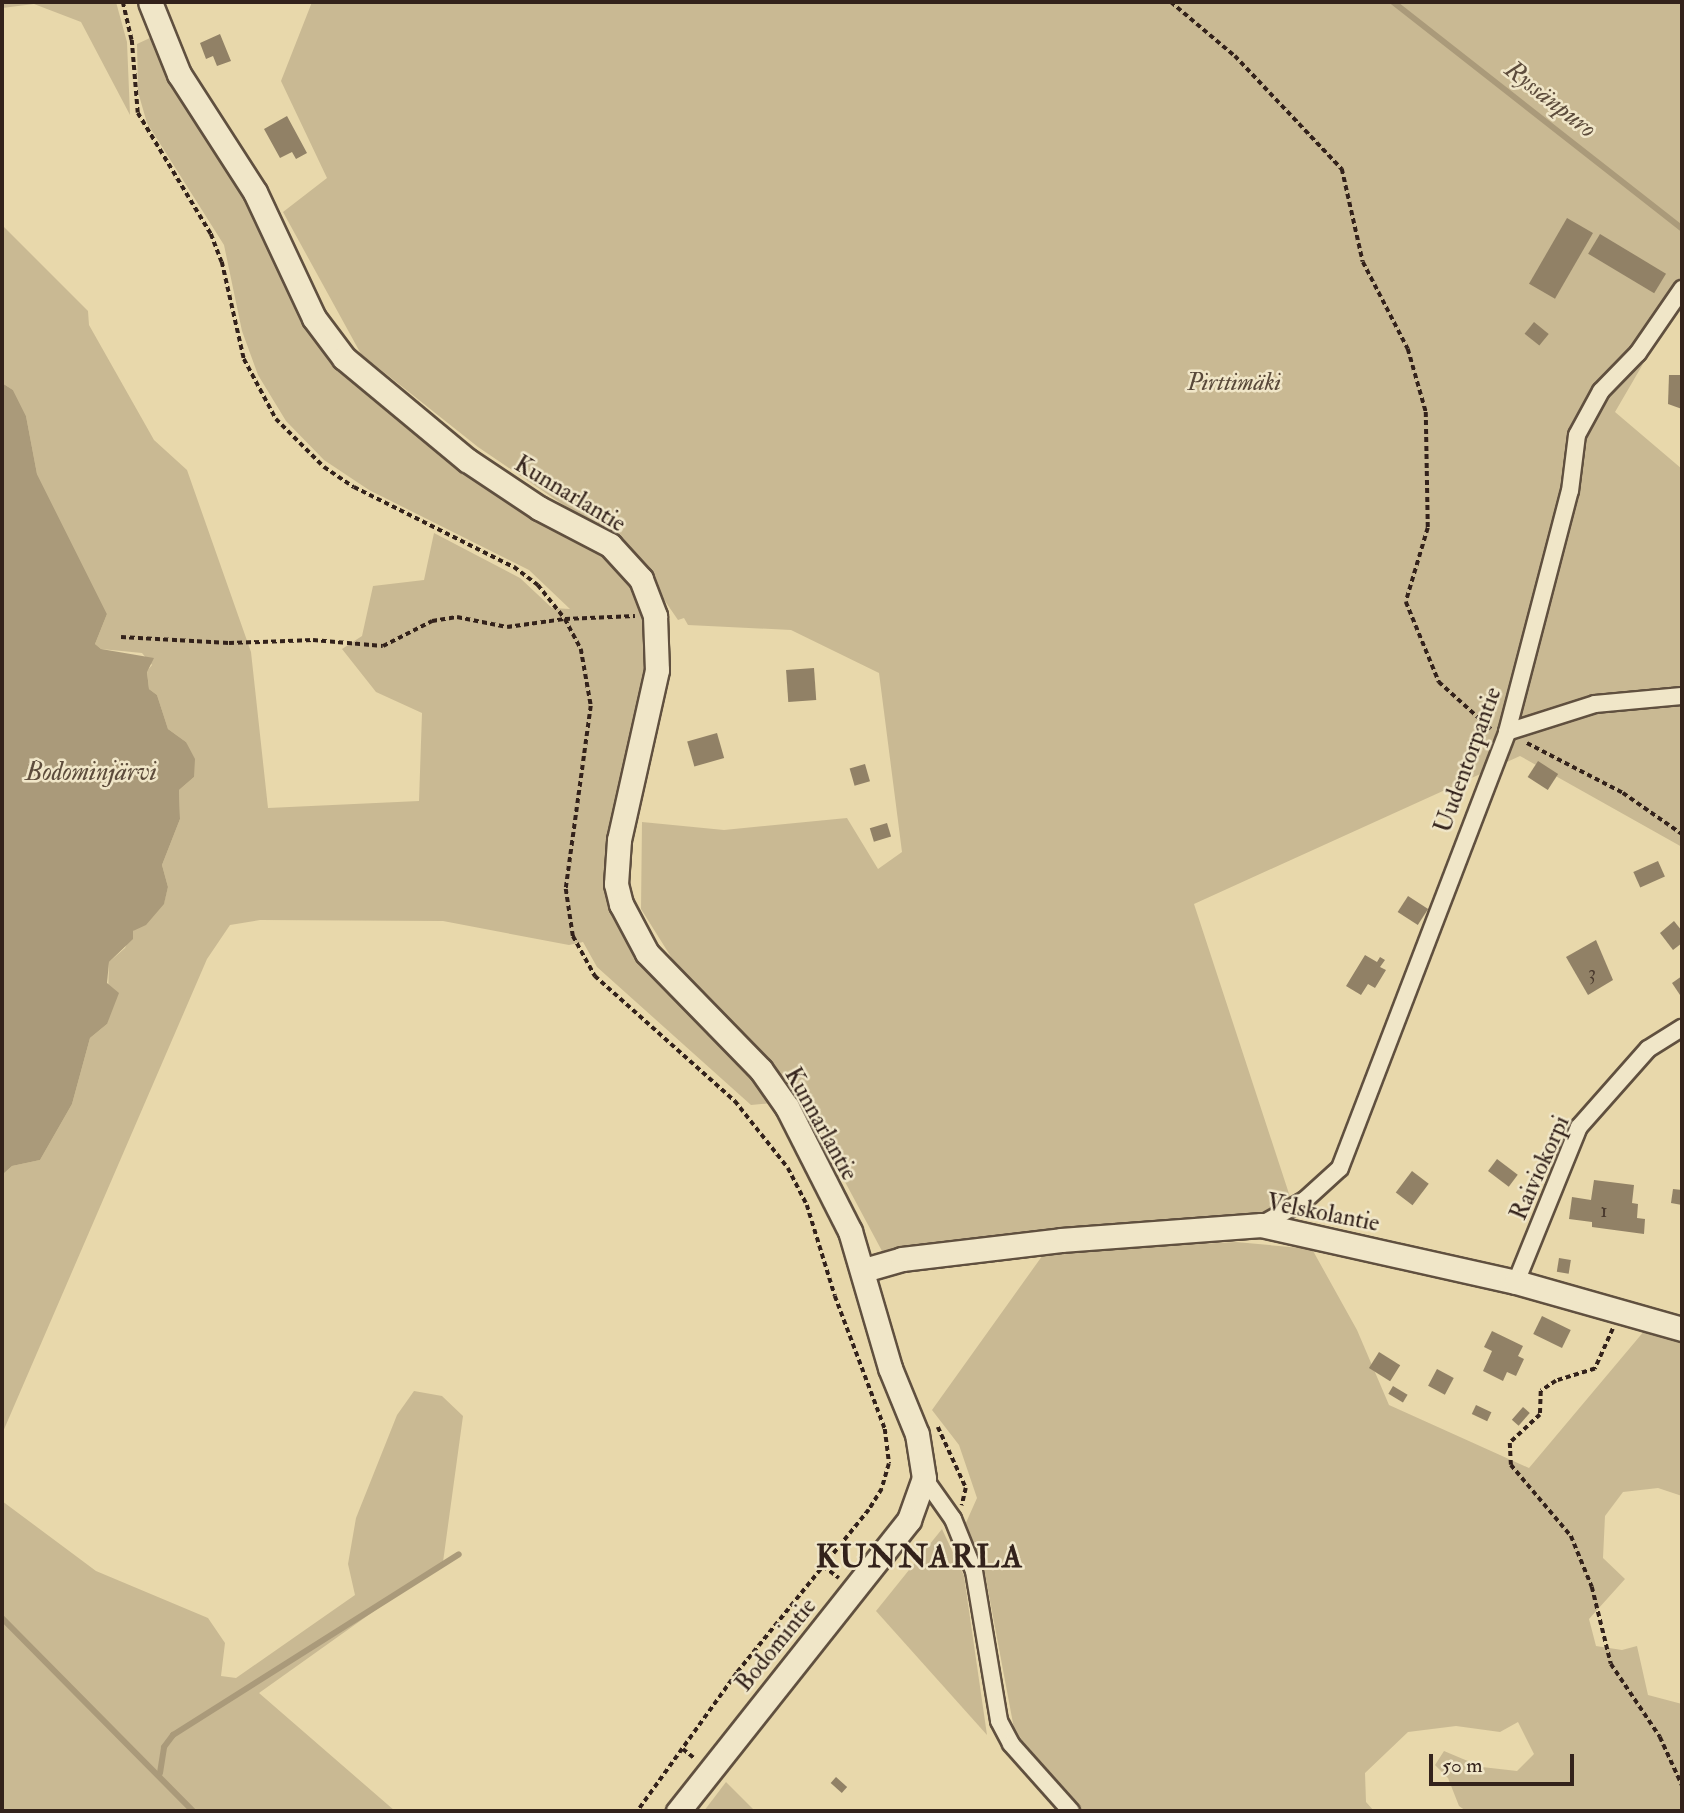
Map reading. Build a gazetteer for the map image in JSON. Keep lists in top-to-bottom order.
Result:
{
  "streets": {
    "main road": ["Kunnarlantie", "Velskolantie", "Bodomintie"],
    "street": ["Uudentorpantie", "Raiviokorpi"]
  },
  "crossings": [
    ["Kunnarlantie", "Velskolantie"],
    ["Kunnarlantie", "Bodomintie"],
    ["Uudentorpantie", "Velskolantie"],
    ["Raiviokorpi", "Velskolantie"],
    ["Velskolantie", "Bodomintie"]
  ],
  "districts": ["KUNNARLA"],
  "water": ["Ryssänpuro", "Bodominjärvi"],
  "parks": ["Pirttimäki"],
  "house_numbers": ["3", "1"],
  "scale_bar": "50 m"
}
